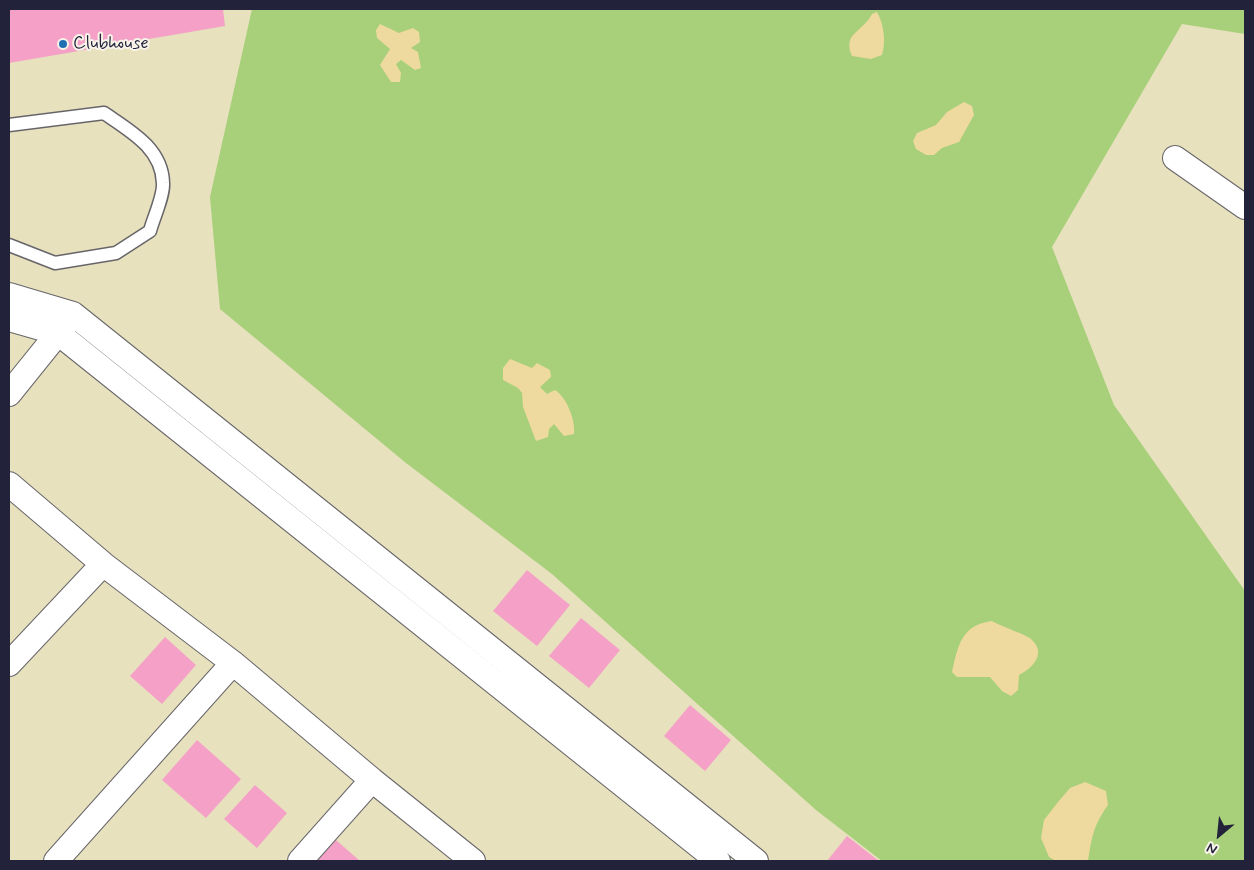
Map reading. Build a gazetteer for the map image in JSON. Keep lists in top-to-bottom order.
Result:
{
  "places": ["Clubhouse"],
  "north": "bottom left"
}
